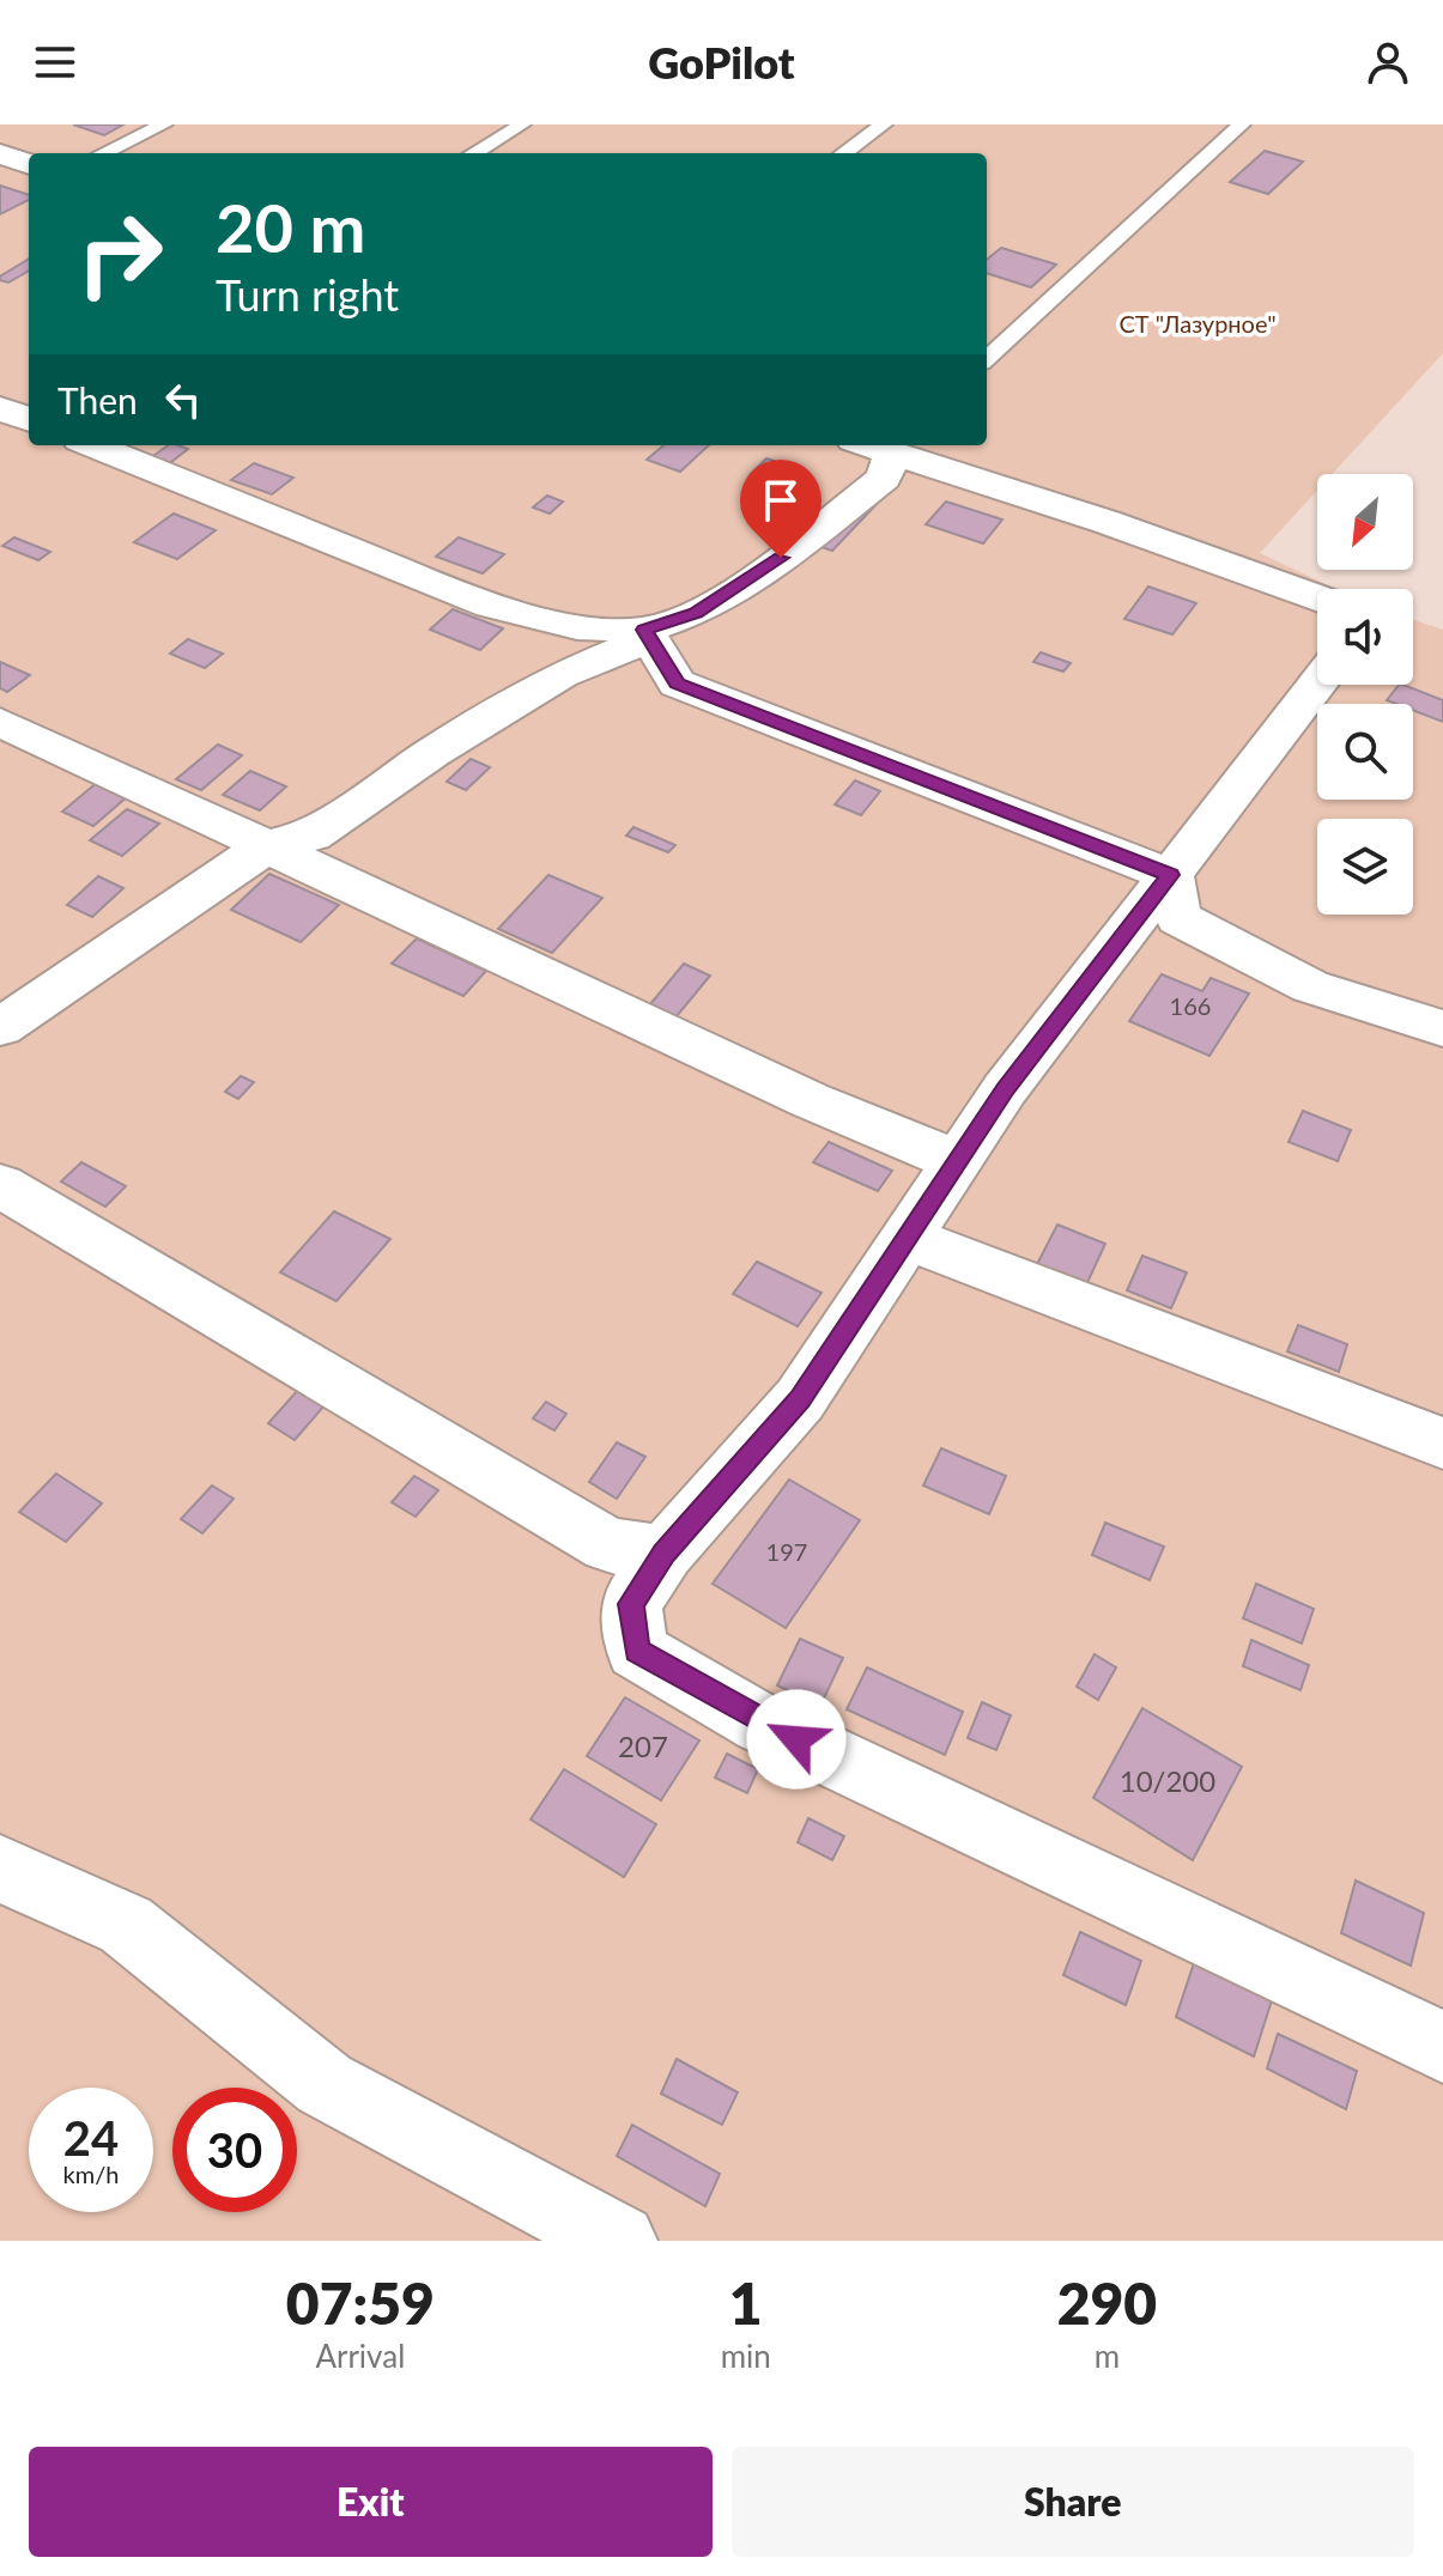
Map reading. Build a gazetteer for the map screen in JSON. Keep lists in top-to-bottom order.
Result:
{
  "parks": ["СТ \"Лазурное\""],
  "house_numbers": [
    "166",
    "197",
    "207",
    "10/200"
  ],
  "north": "bottom left",
  "page": {
    "header": "GoPilot",
    "turn": ["20 m", "Turn right"],
    "then": "Then",
    "speed": "24 km/h",
    "limit": "30",
    "eta": [
      "07:59",
      "Arrival",
      "1",
      "min",
      "290",
      "m"
    ],
    "buttons": ["Exit", "Share"]
  }
}
